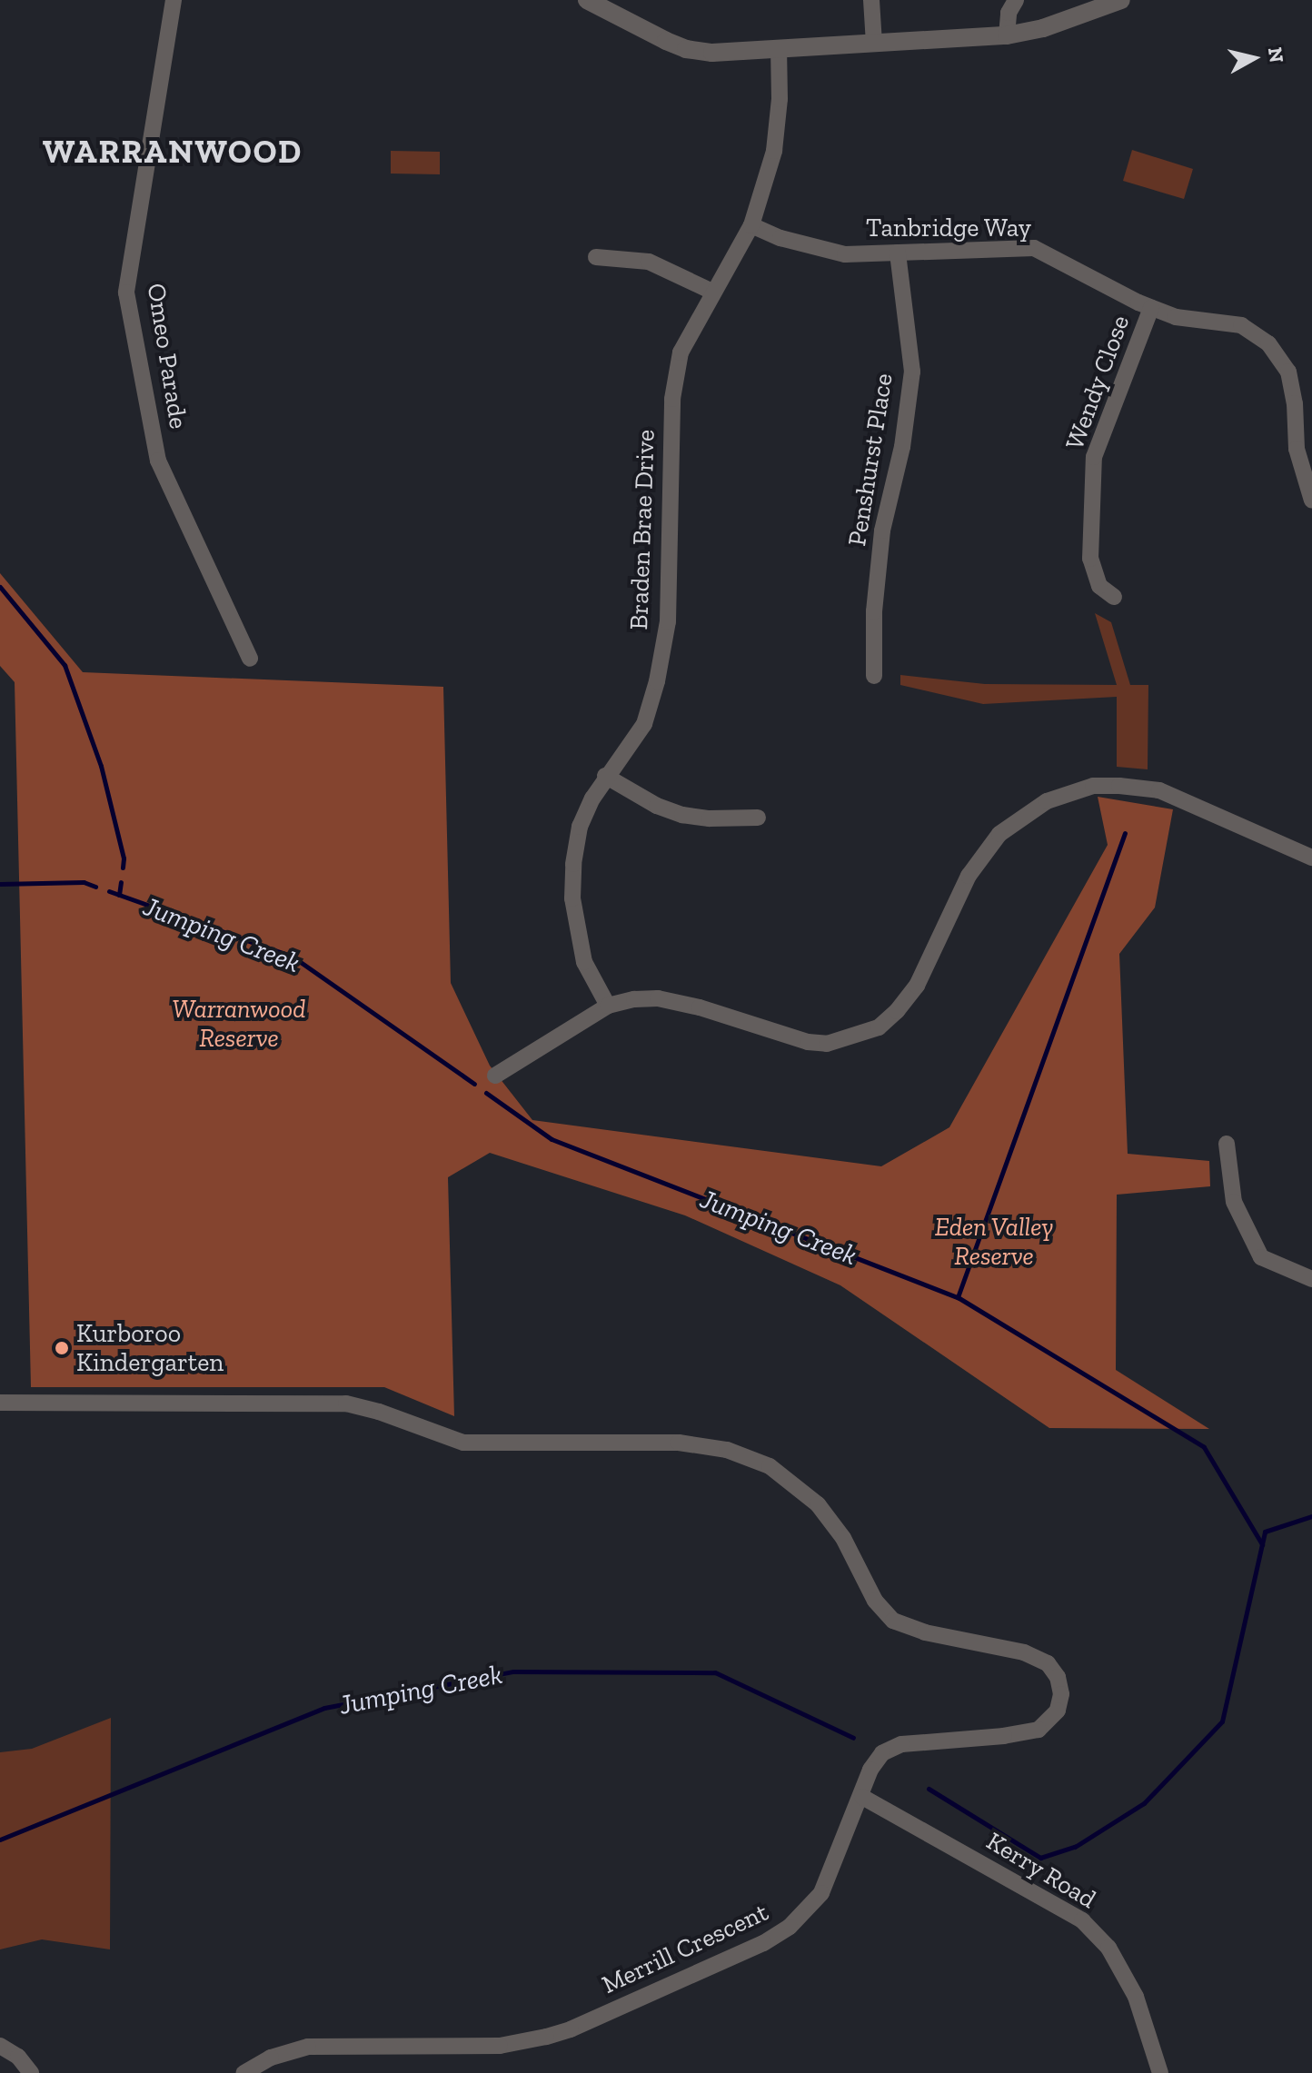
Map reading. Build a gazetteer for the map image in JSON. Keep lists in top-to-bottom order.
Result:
{
  "streets": {
    "street": [
      "Tanbridge Way",
      "Omeo Parade",
      "Wendy Close",
      "Penshurst Place",
      "Braden Brae Drive",
      "Kerry Road",
      "Merrill Crescent"
    ]
  },
  "crossings": [
    ["Tanbridge Way", "Wendy Close"],
    ["Tanbridge Way", "Penshurst Place"],
    ["Tanbridge Way", "Braden Brae Drive"],
    ["Kerry Road", "Merrill Crescent"]
  ],
  "districts": ["WARRANWOOD"],
  "water": ["Jumping Creek"],
  "parks": ["Warranwood Reserve", "Eden Valley Reserve"],
  "places": ["Kurboroo Kindergarten"],
  "north": "right"
}
